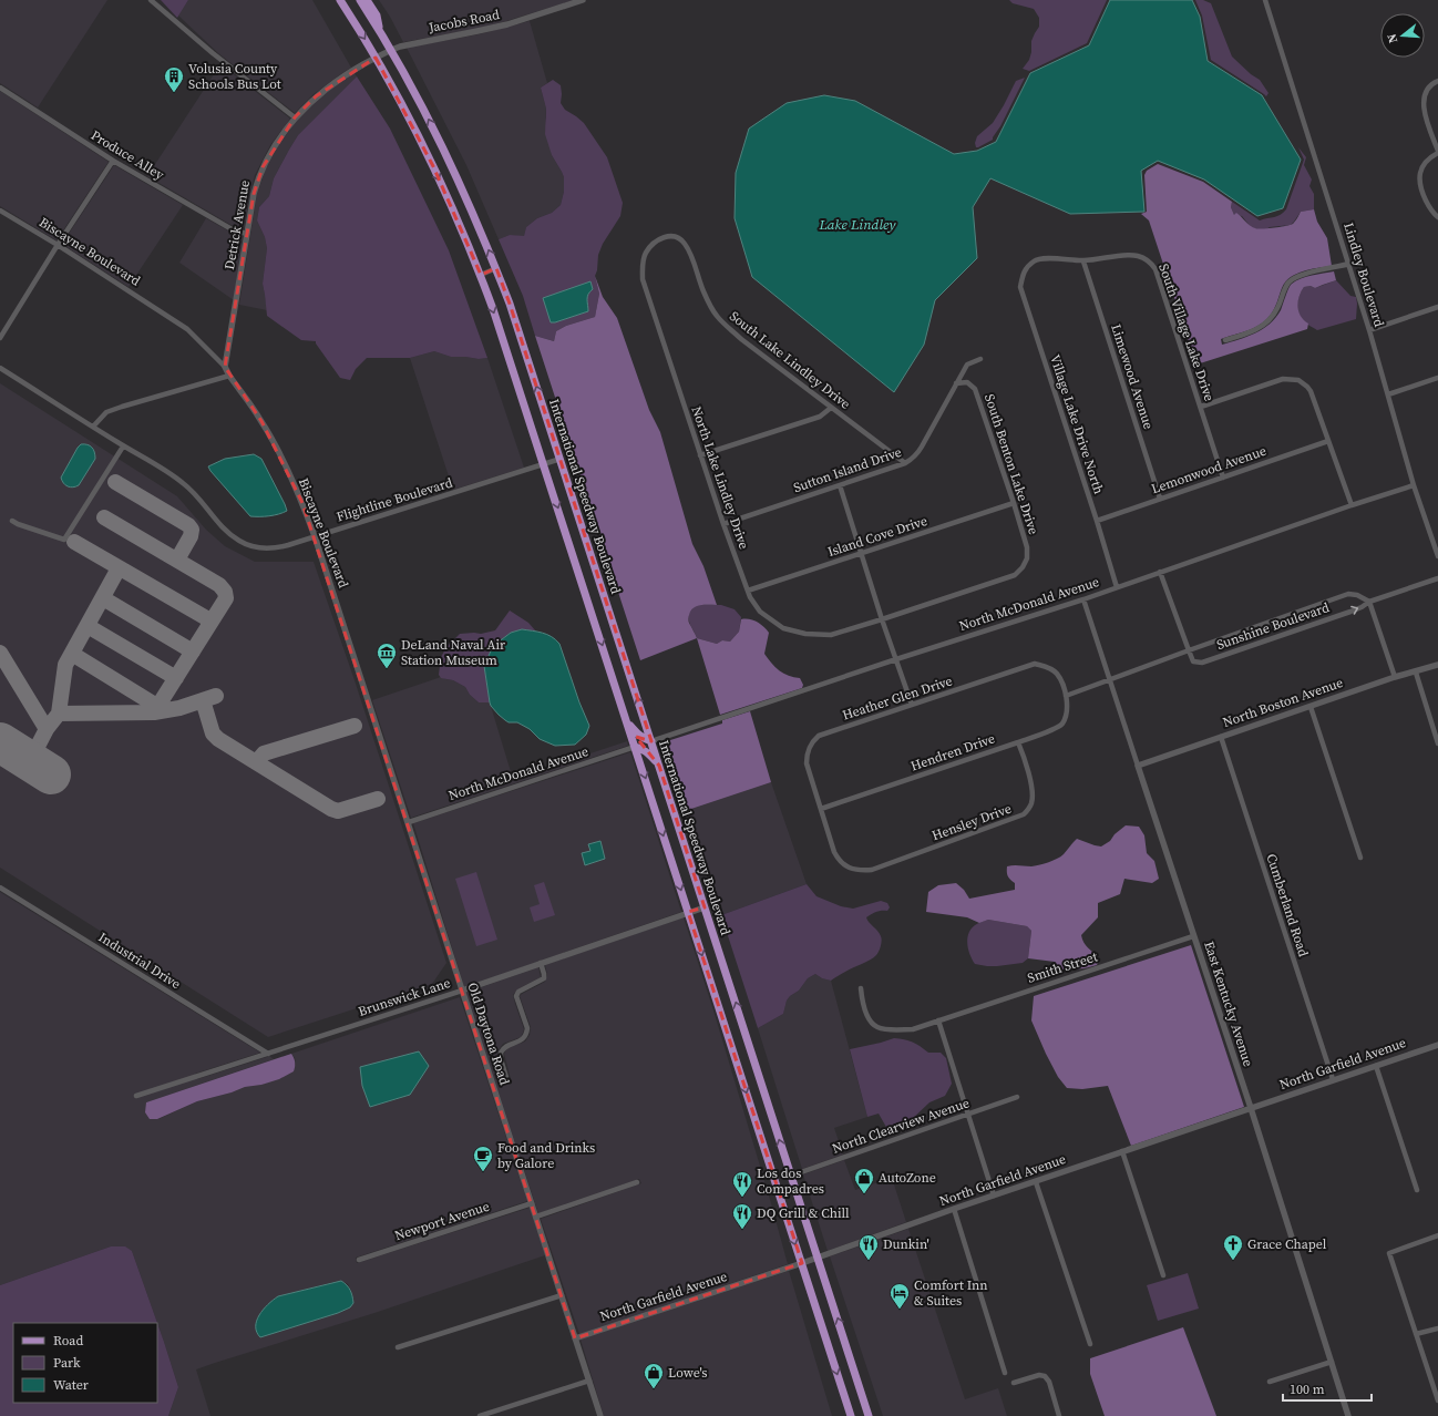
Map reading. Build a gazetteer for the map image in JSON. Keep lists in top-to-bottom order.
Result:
{
  "streets": {
    "main road": ["International Speedway Boulevard"],
    "street": [
      "Jacobs Road",
      "Produce Alley",
      "Detrick Avenue",
      "Biscayne Boulevard",
      "Lindley Boulevard",
      "South Village Lake Drive",
      "South Lake Lindley Drive",
      "Limewood Avenue",
      "Village Lake Drive North",
      "South Benton Lake Drive",
      "Sutton Island Drive",
      "Lemonwood Avenue",
      "North Lake Lindley Drive",
      "Flightline Boulevard",
      "Island Cove Drive",
      "North McDonald Avenue",
      "Sunshine Boulevard",
      "Heather Glen Drive",
      "North Boston Avenue",
      "Hendren Drive",
      "Hensley Drive",
      "Cumberland Road",
      "Industrial Drive",
      "Smith Street",
      "Brunswick Lane",
      "East Kentucky Avenue",
      "Old Daytona Road",
      "North Garfield Avenue",
      "North Clearview Avenue",
      "Newport Avenue"
    ]
  },
  "crossings": [
    ["Jacobs Road", "Detrick Avenue"],
    ["Jacobs Road", "International Speedway Boulevard"],
    ["Produce Alley", "Detrick Avenue"],
    ["Detrick Avenue", "Biscayne Boulevard"],
    ["Biscayne Boulevard", "Flightline Boulevard"],
    ["Biscayne Boulevard", "Old Daytona Road"],
    ["Lindley Boulevard", "North McDonald Avenue"],
    ["South Village Lake Drive", "Limewood Avenue"],
    ["South Village Lake Drive", "Village Lake Drive North"],
    ["South Village Lake Drive", "Lemonwood Avenue"],
    ["South Lake Lindley Drive", "Sutton Island Drive"],
    ["South Lake Lindley Drive", "North Lake Lindley Drive"],
    ["Limewood Avenue", "Village Lake Drive North"],
    ["Limewood Avenue", "Lemonwood Avenue"],
    ["Village Lake Drive North", "Lemonwood Avenue"],
    ["Village Lake Drive North", "North McDonald Avenue"],
    ["South Benton Lake Drive", "Sutton Island Drive"],
    ["South Benton Lake Drive", "North Lake Lindley Drive"],
    ["South Benton Lake Drive", "Island Cove Drive"],
    ["Sutton Island Drive", "North Lake Lindley Drive"],
    ["North Lake Lindley Drive", "Island Cove Drive"],
    ["International Speedway Boulevard", "Flightline Boulevard"],
    ["International Speedway Boulevard", "North McDonald Avenue"],
    ["International Speedway Boulevard", "Brunswick Lane"],
    ["International Speedway Boulevard", "North Garfield Avenue"],
    ["International Speedway Boulevard", "North Clearview Avenue"],
    ["North McDonald Avenue", "East Kentucky Avenue"],
    ["North McDonald Avenue", "Old Daytona Road"],
    ["Sunshine Boulevard", "East Kentucky Avenue"],
    ["Heather Glen Drive", "Hendren Drive"],
    ["Heather Glen Drive", "Hensley Drive"],
    ["North Boston Avenue", "Cumberland Road"],
    ["North Boston Avenue", "East Kentucky Avenue"],
    ["Hendren Drive", "Hensley Drive"],
    ["Cumberland Road", "North Garfield Avenue"],
    ["Industrial Drive", "Brunswick Lane"],
    ["Smith Street", "East Kentucky Avenue"],
    ["Brunswick Lane", "Old Daytona Road"],
    ["East Kentucky Avenue", "North Garfield Avenue"],
    ["Old Daytona Road", "North Garfield Avenue"],
    ["Old Daytona Road", "Newport Avenue"]
  ],
  "water": ["Lake Lindley"],
  "places": {
    "building": ["Volusia County Schools Bus Lot"],
    "museum": ["DeLand Naval Air Station Museum"],
    "cafe": ["Food and Drinks by Galore"],
    "shop": ["AutoZone", "Lowe's"],
    "restaurant": ["Los dos Compadres", "DQ Grill & Chill", "Dunkin'"],
    "church": ["Grace Chapel"],
    "hotel": ["Comfort Inn & Suites"]
  },
  "legend": ["Road", "Park", "Water"],
  "scale_bar": "100 m",
  "north": "left"
}
